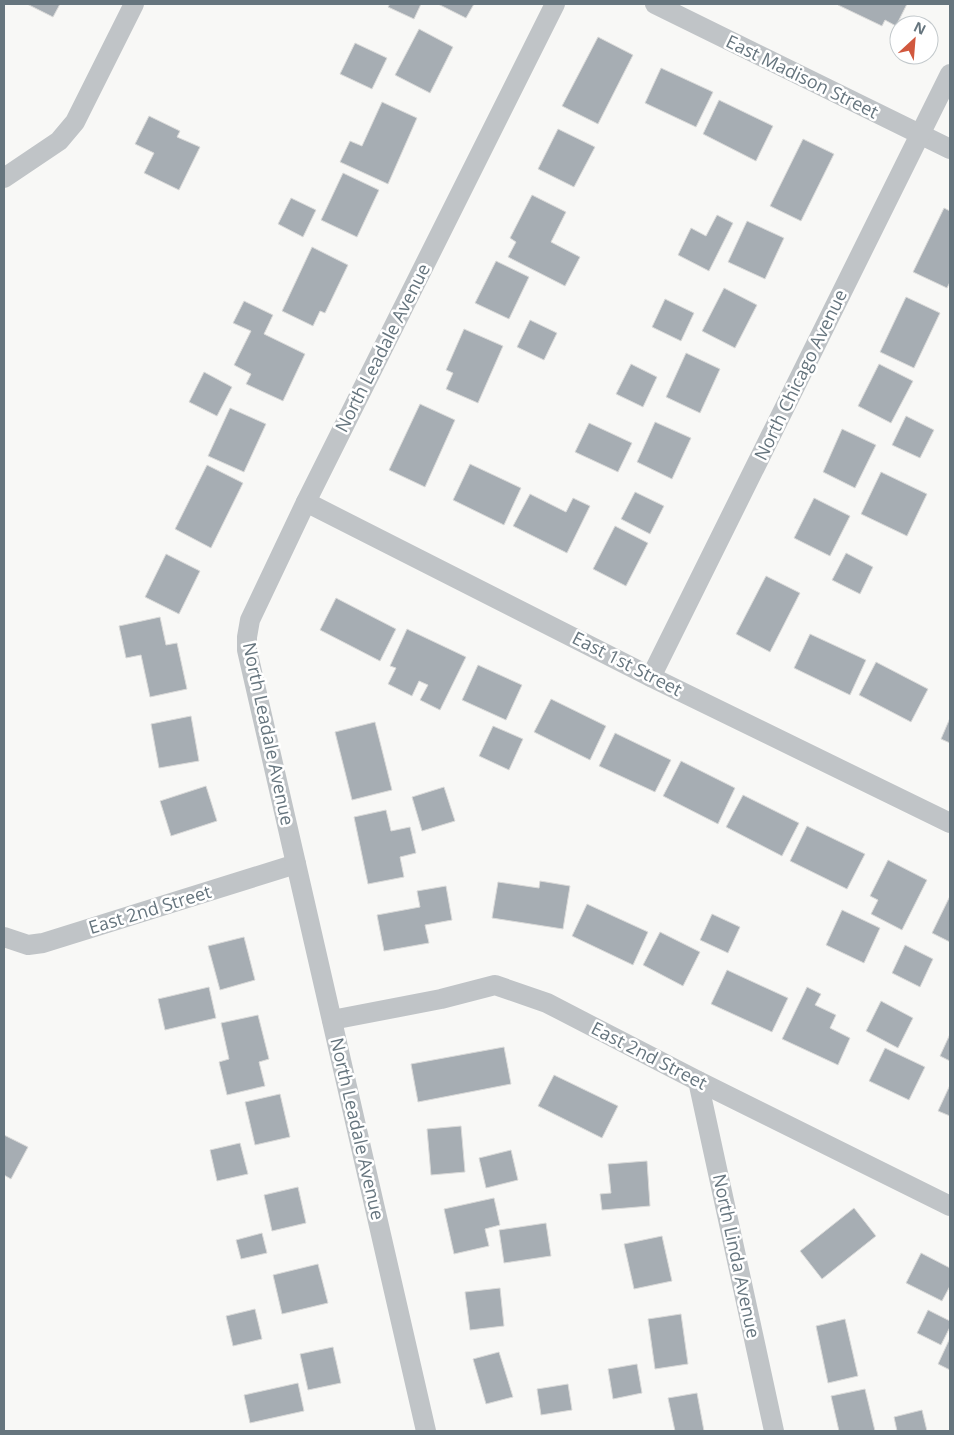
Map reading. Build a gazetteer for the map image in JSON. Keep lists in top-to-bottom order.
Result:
{
  "streets": {
    "street": [
      "East Madison Street",
      "North Leadale Avenue",
      "North Chicago Avenue",
      "East 1st Street",
      "East 2nd Street",
      "North Linda Avenue"
    ]
  },
  "crossings": [
    ["East Madison Street", "North Chicago Avenue"],
    ["North Leadale Avenue", "East 1st Street"],
    ["North Leadale Avenue", "East 2nd Street"],
    ["North Chicago Avenue", "East 1st Street"],
    ["East 2nd Street", "North Linda Avenue"]
  ],
  "north": "top right"
}
